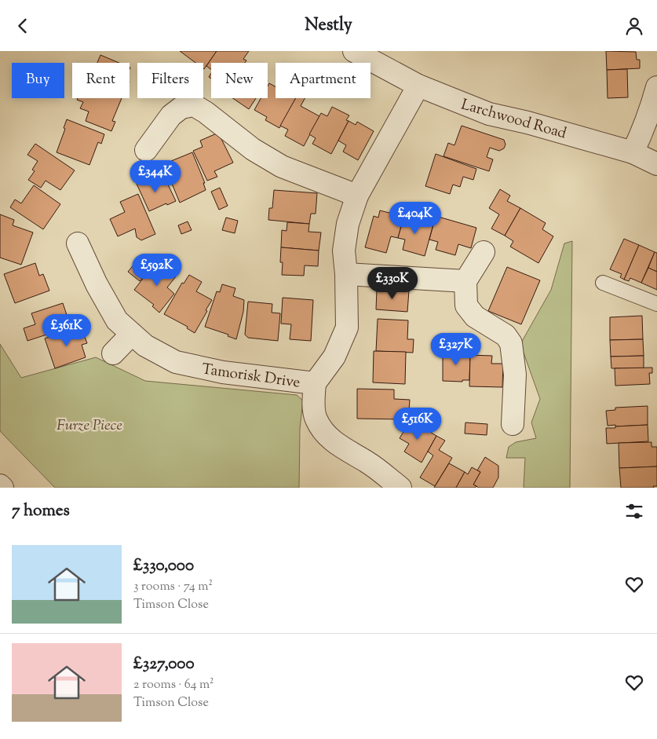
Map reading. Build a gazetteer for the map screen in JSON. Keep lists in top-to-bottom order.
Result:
{
  "streets": {
    "street": ["Larchwood Road", "Tamorisk Drive"]
  },
  "crossings": [
    ["Larchwood Road", "Tamorisk Drive"]
  ],
  "parks": ["Furze Piece"],
  "page": {
    "header": "Nestly",
    "chip": [
      "Buy",
      "Rent",
      "Filters",
      "New",
      "Apartment"
    ],
    "price": [
      "£344K",
      "£404K",
      "£592K",
      "£330K",
      "£361K",
      "£327K",
      "£516K"
    ],
    "heading": "7 homes",
    "list": [
      {
        "name": "£330,000",
        "note": "3 rooms · 74 m² · Timson Close"
      },
      {
        "name": "£327,000",
        "note": "2 rooms · 64 m² · Timson Close"
      }
    ]
  }
}
